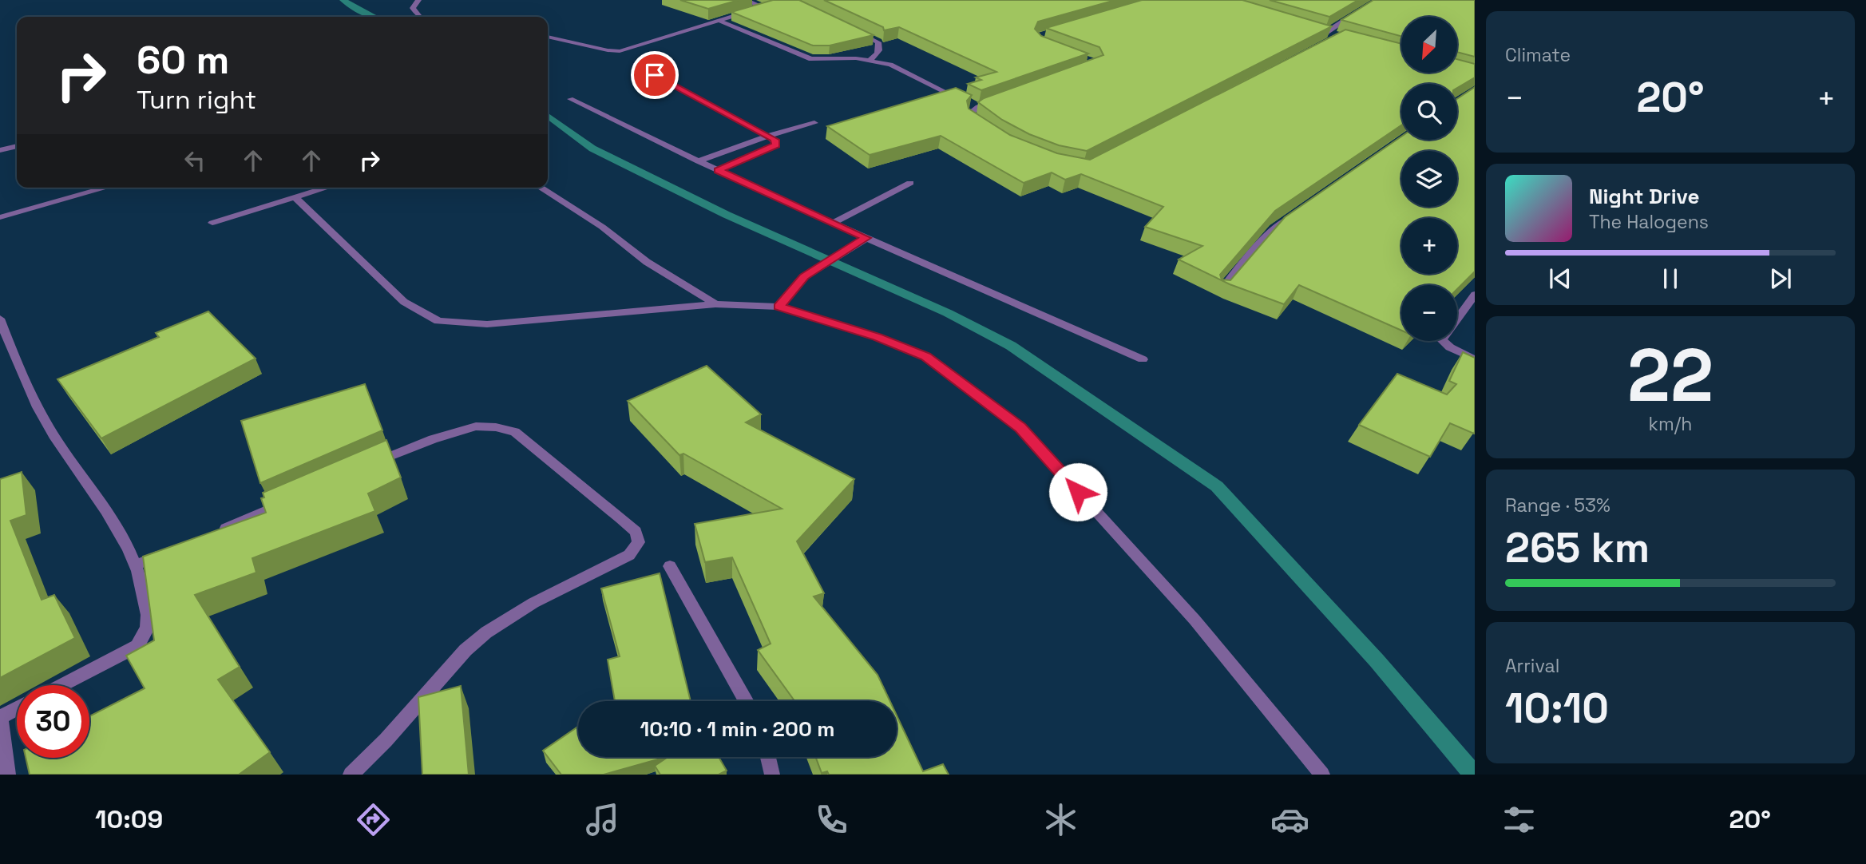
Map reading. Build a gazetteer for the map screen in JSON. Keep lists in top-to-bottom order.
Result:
{
  "north": "bottom left",
  "page": {
    "tile": [
      "Climate",
      ["22", "km/h"],
      ["Range · 53%", "265 km"],
      ["Arrival", "10:10"]
    ],
    "map_buttons": ["+", "−"],
    "turn": ["60 m", "Turn right"],
    "heat": ["−", "20°", "+"],
    "song": ["Night Drive", "The Halogens"],
    "limit": "30",
    "trip": "10:10 · 1 min · 200 m",
    "tabs": ["10:09", "20°"]
  }
}
